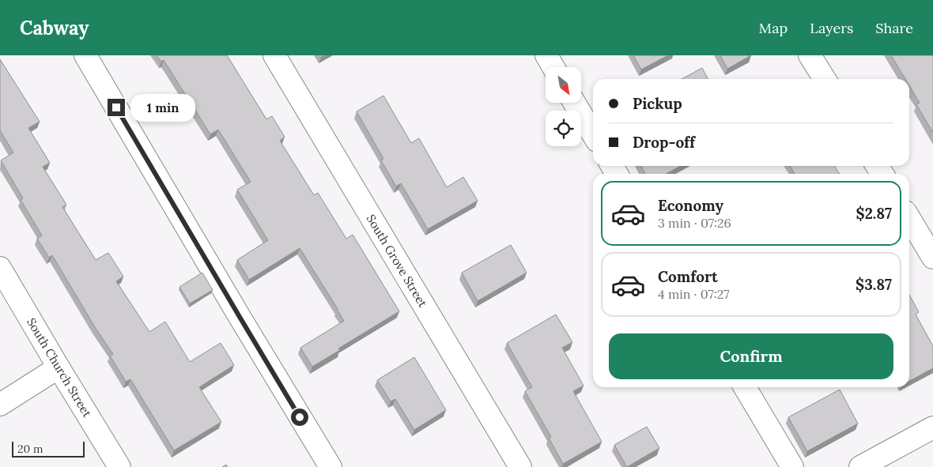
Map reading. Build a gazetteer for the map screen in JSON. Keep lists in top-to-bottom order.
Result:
{
  "streets": {
    "street": ["South Grove Street", "South Church Street"]
  },
  "scale_bar": "20 m",
  "north": "bottom right",
  "page": {
    "header": "Cabway",
    "nav": ["Map", "Layers", "Share"],
    "banner": ["Pickup", "Drop-off"],
    "bubble": "1 min",
    "list": [
      {
        "name": "Economy",
        "note": "3 min · 07:26",
        "value": "$2.87"
      },
      {
        "name": "Comfort",
        "note": "4 min · 07:27",
        "value": "$3.87"
      }
    ],
    "buttons": "Confirm",
    "scale": "20 m"
  }
}
